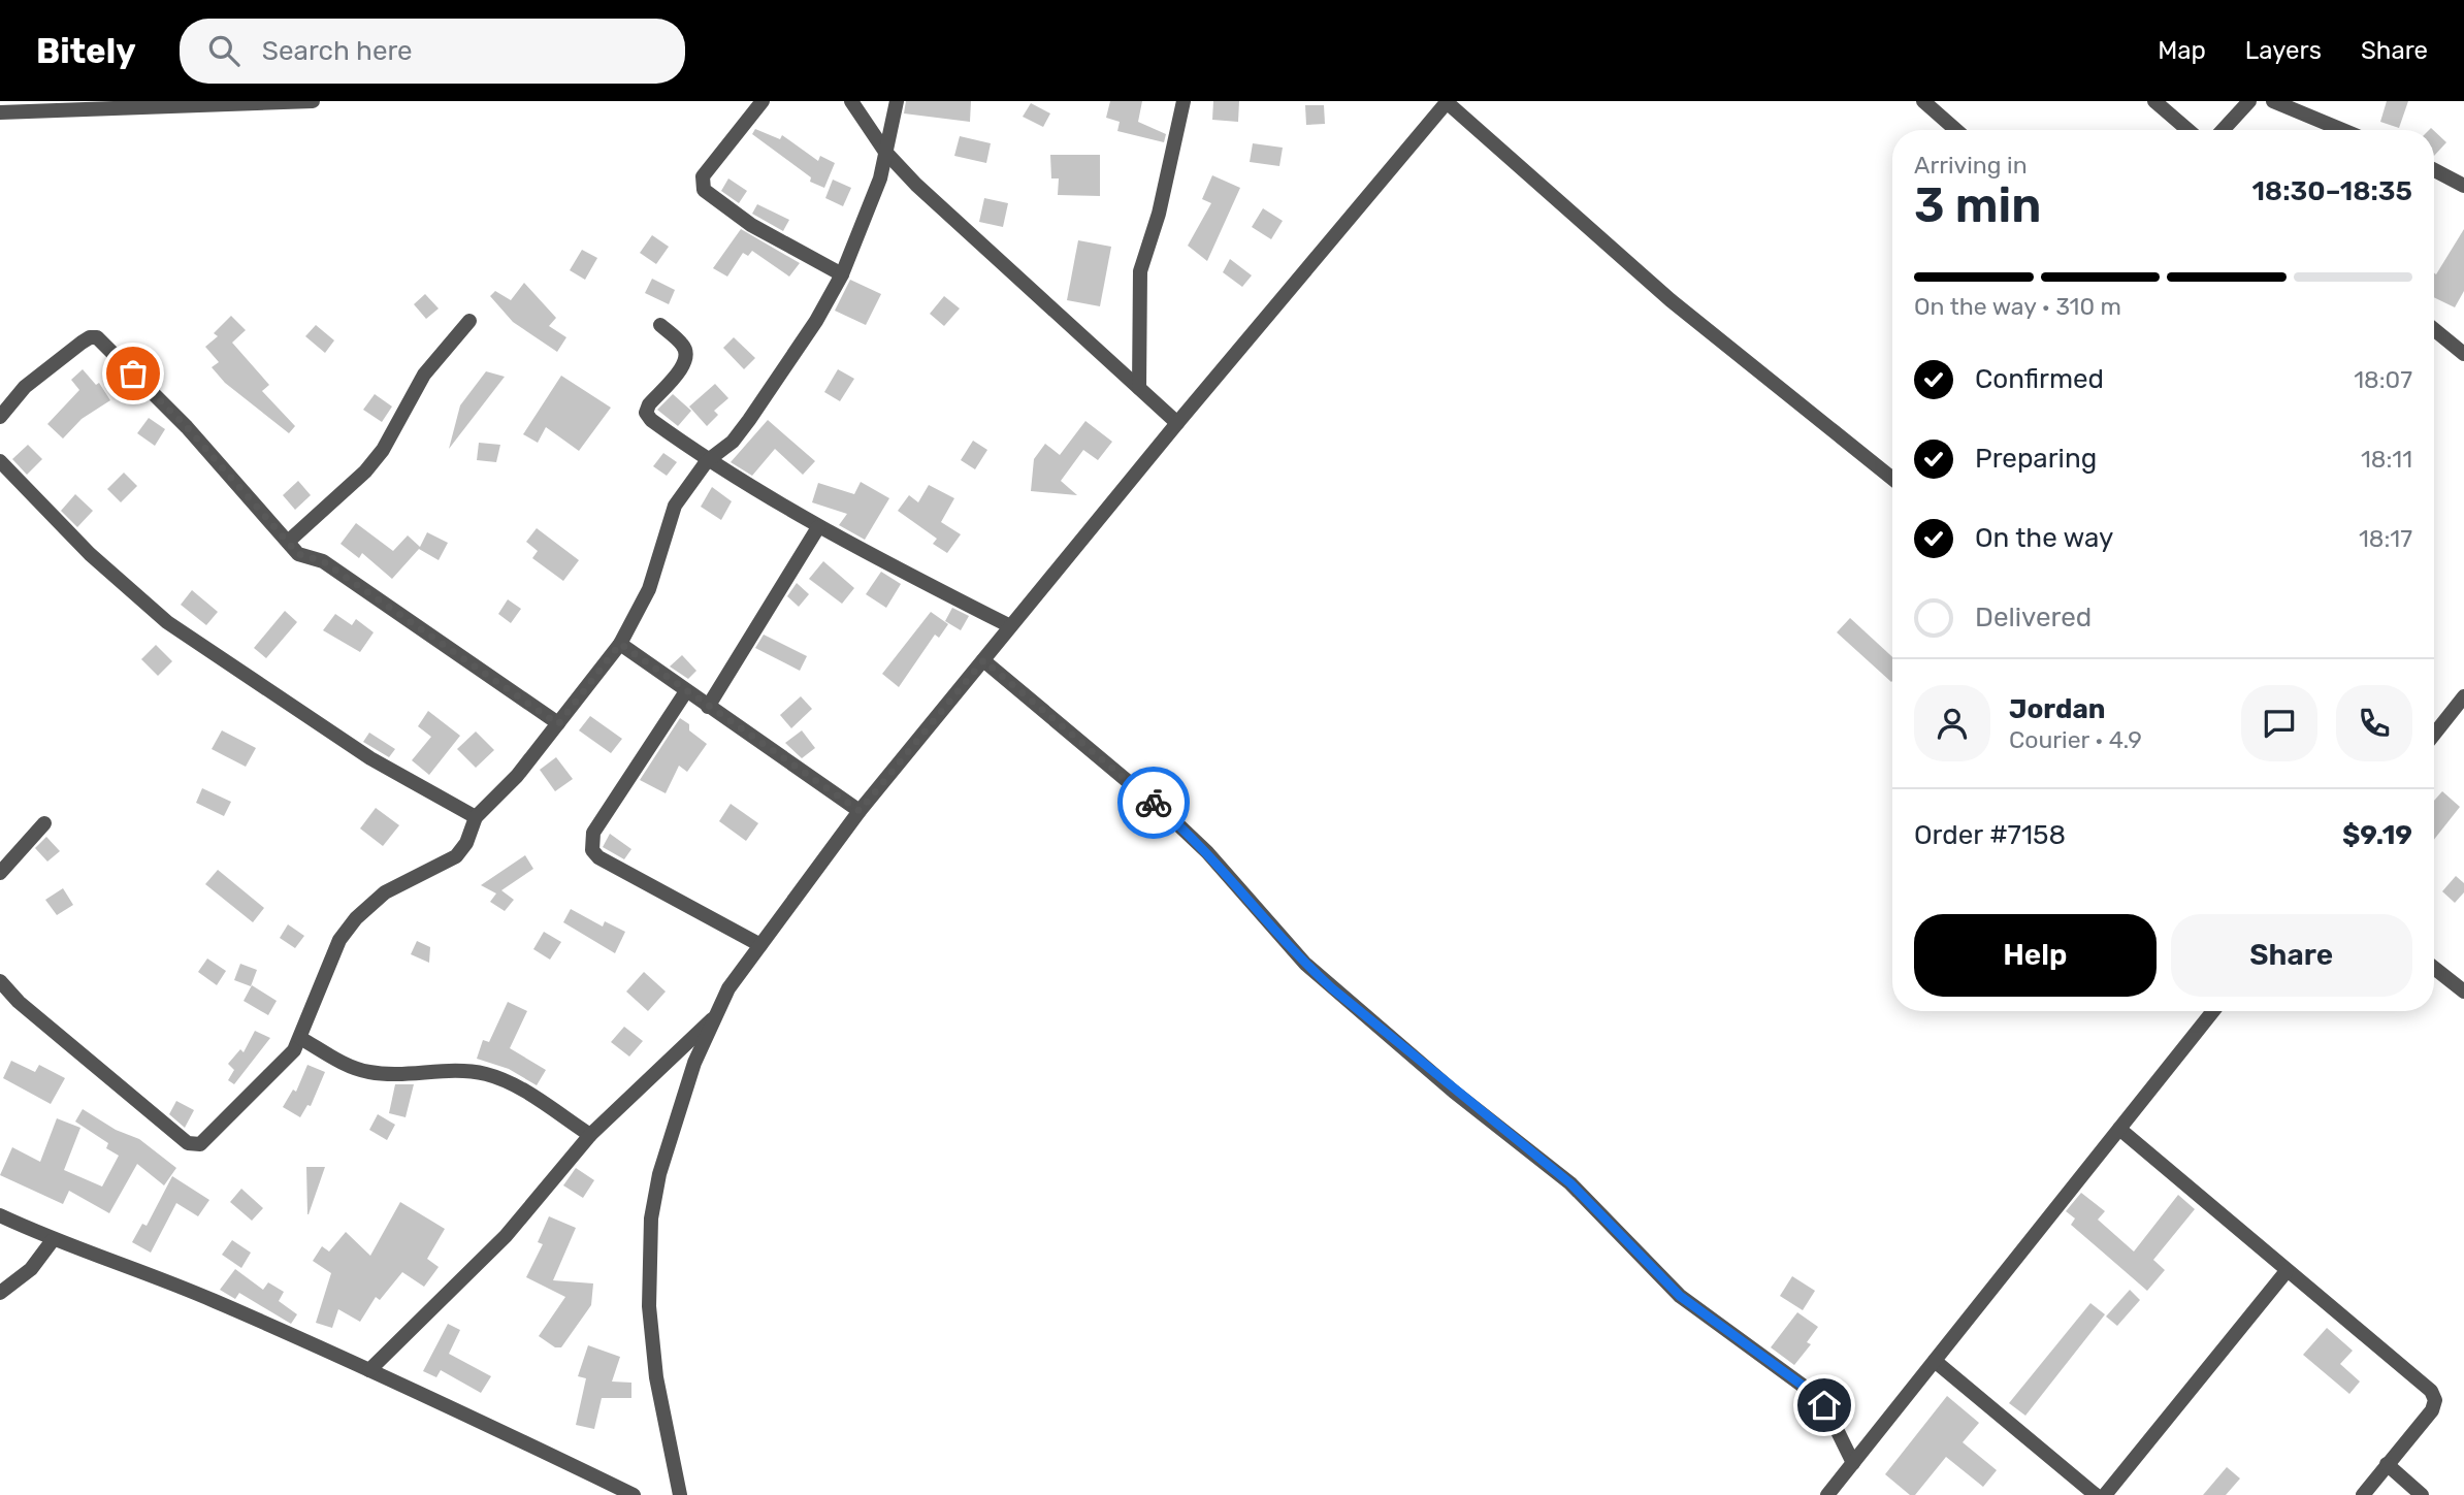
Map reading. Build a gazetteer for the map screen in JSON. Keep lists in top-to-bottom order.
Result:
{
  "page": {
    "header": "Bitely",
    "search": "Search here",
    "nav": ["Map", "Layers", "Share"],
    "heading": ["3 min", "Arriving in", "18:30–18:35"],
    "panel": [
      "Jordan",
      "Courier · 4.9",
      "Order #7158",
      "$9.19"
    ],
    "bar": "On the way · 310 m",
    "list": [
      ["Confirmed", "18:07"],
      ["Preparing", "18:11"],
      ["On the way", "18:17"],
      "Delivered"
    ],
    "buttons": ["Help", "Share"]
  }
}
